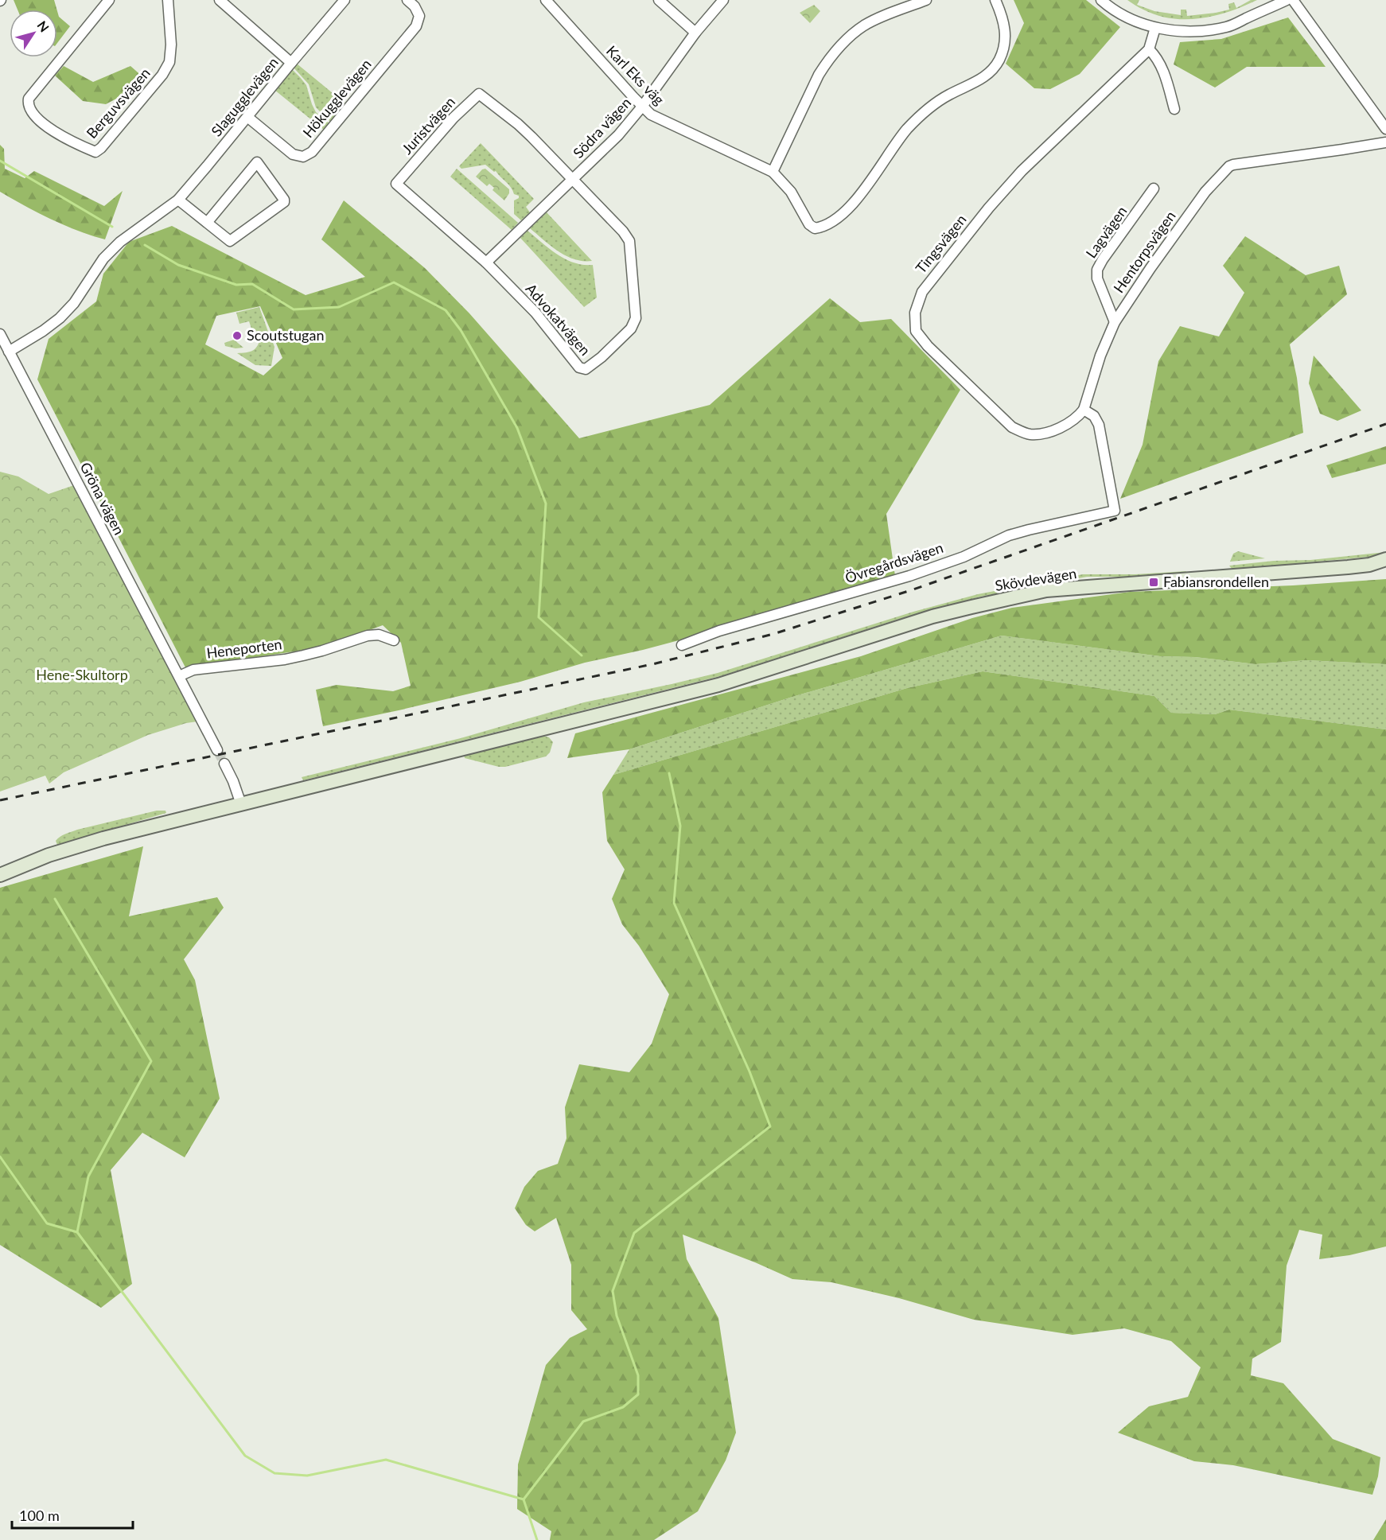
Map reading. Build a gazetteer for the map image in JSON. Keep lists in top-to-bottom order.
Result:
{
  "streets": {
    "main road": ["Skövdevägen"],
    "street": [
      "Karl Eks väg",
      "Slagugglevägen",
      "Hökugglevägen",
      "Berguvsvägen",
      "Juristvägen",
      "Södra vägen",
      "Lagvägen",
      "Tingsvägen",
      "Hentorpsvägen",
      "Advokatvägen",
      "Gröna vägen",
      "Övregårdsvägen",
      "Heneporten"
    ]
  },
  "crossings": [
    ["Karl Eks väg", "Södra vägen"],
    ["Slagugglevägen", "Hökugglevägen"],
    ["Slagugglevägen", "Gröna vägen"],
    ["Juristvägen", "Södra vägen"],
    ["Juristvägen", "Advokatvägen"],
    ["Södra vägen", "Advokatvägen"],
    ["Lagvägen", "Hentorpsvägen"],
    ["Tingsvägen", "Hentorpsvägen"],
    ["Tingsvägen", "Övregårdsvägen"],
    ["Hentorpsvägen", "Övregårdsvägen"],
    ["Gröna vägen", "Heneporten"]
  ],
  "parks": ["Hene-Skultorp"],
  "places": {
    "other": ["Scoutstugan"],
    "transit": ["Fabiansrondellen"]
  },
  "scale_bar": "100 m",
  "north": "top right"
}
